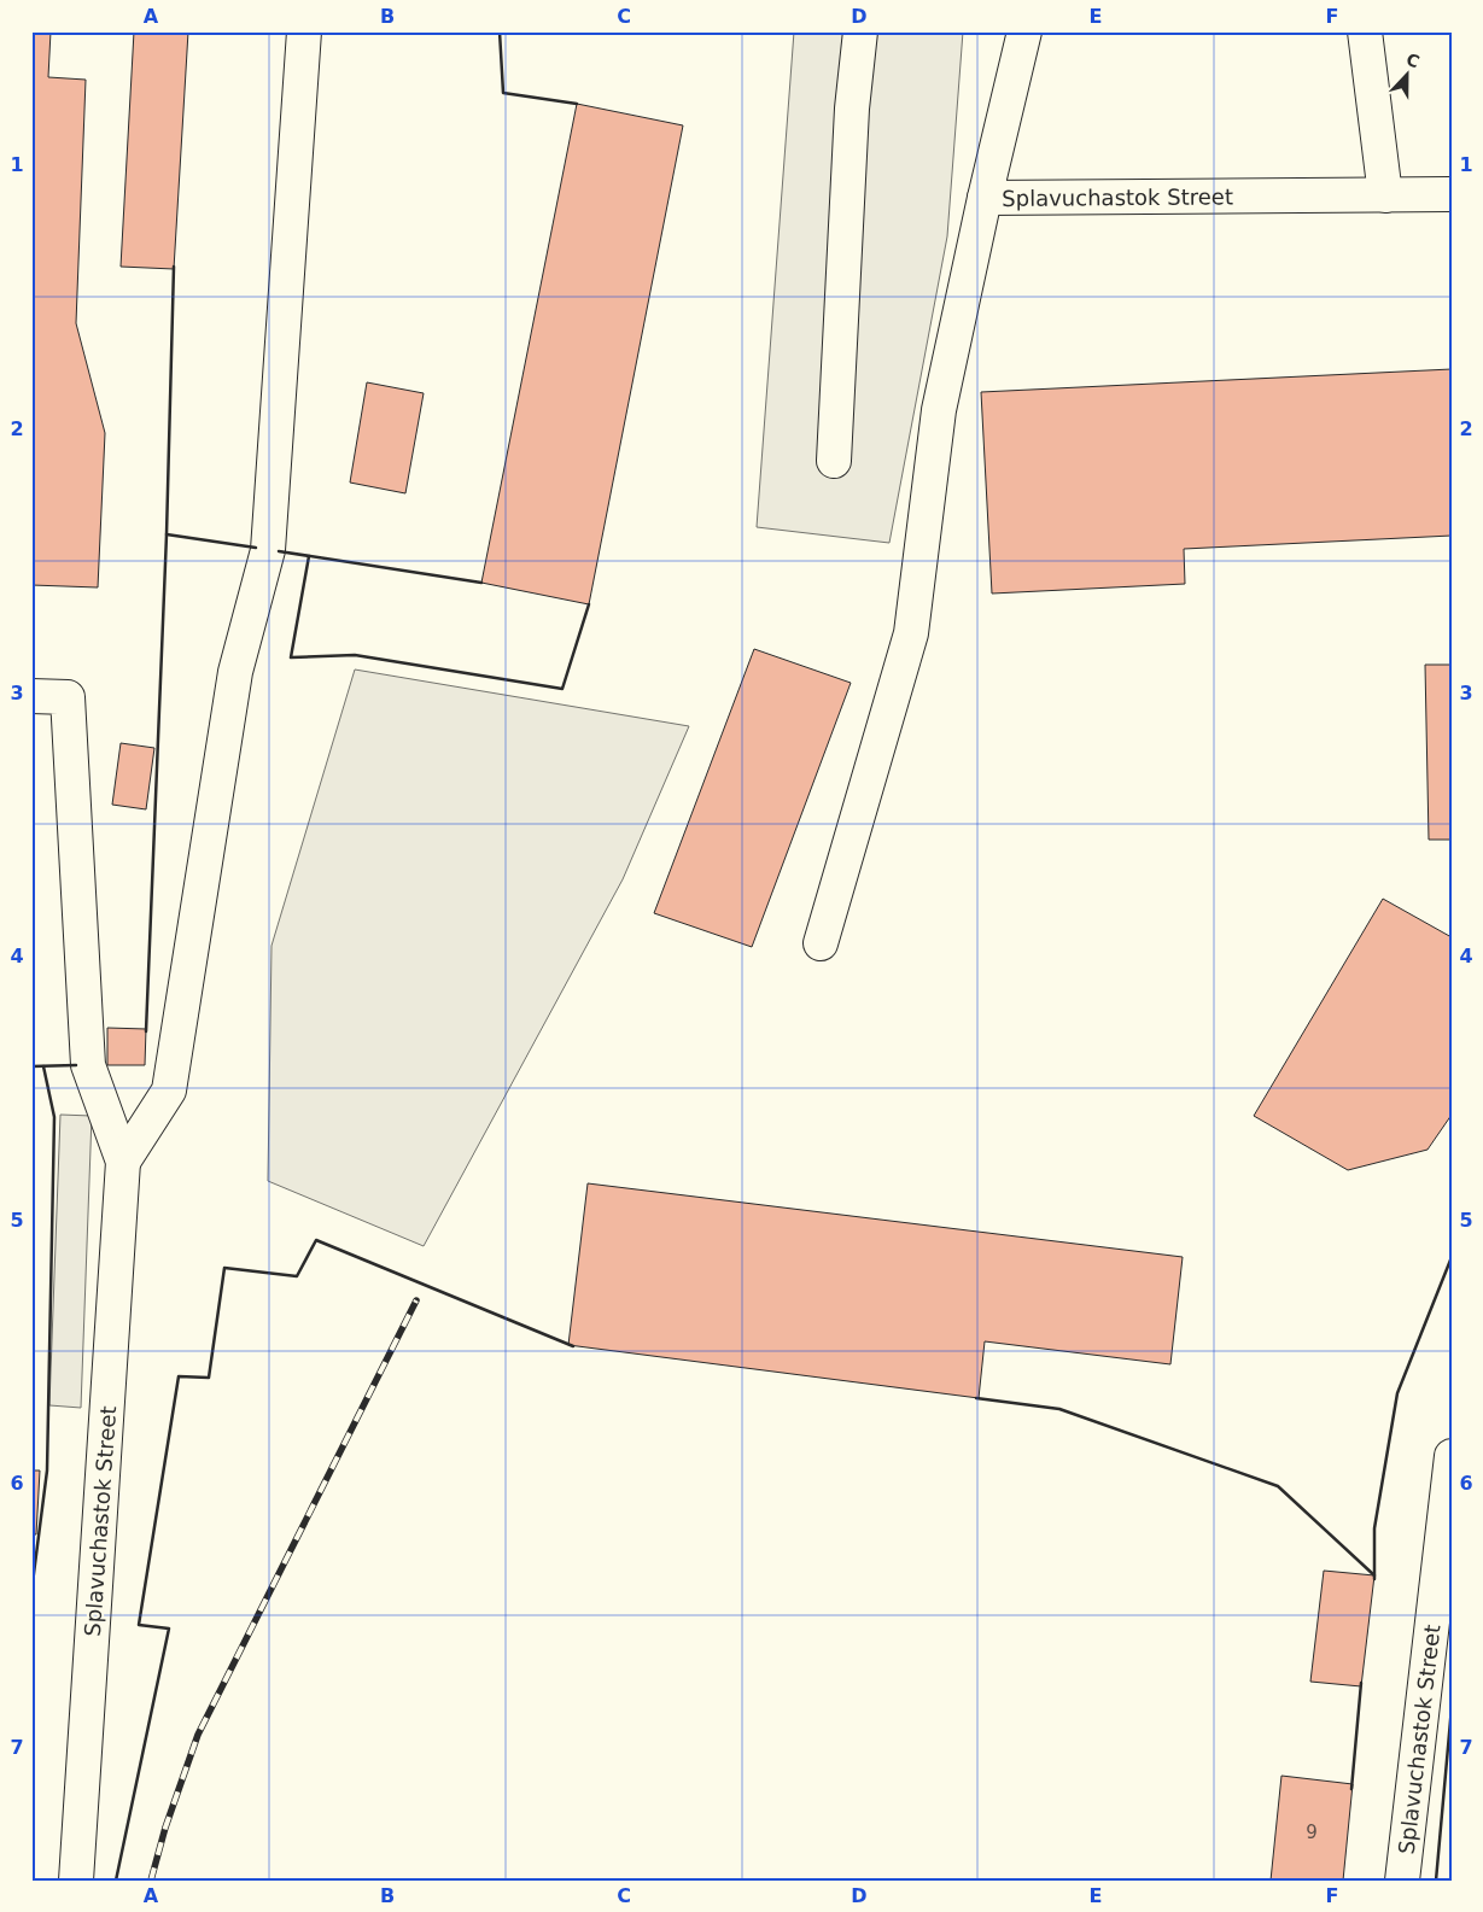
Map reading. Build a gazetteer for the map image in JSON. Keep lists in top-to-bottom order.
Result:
{
  "streets": {
    "street": ["Splavuchastok Street"]
  },
  "house_numbers": ["9"],
  "north": "top",
  "grid": {
    "columns": [
      "A",
      "B",
      "C",
      "D",
      "E",
      "F"
    ],
    "rows": [
      "1",
      "2",
      "3",
      "4",
      "5",
      "6",
      "7"
    ]
  }
}
